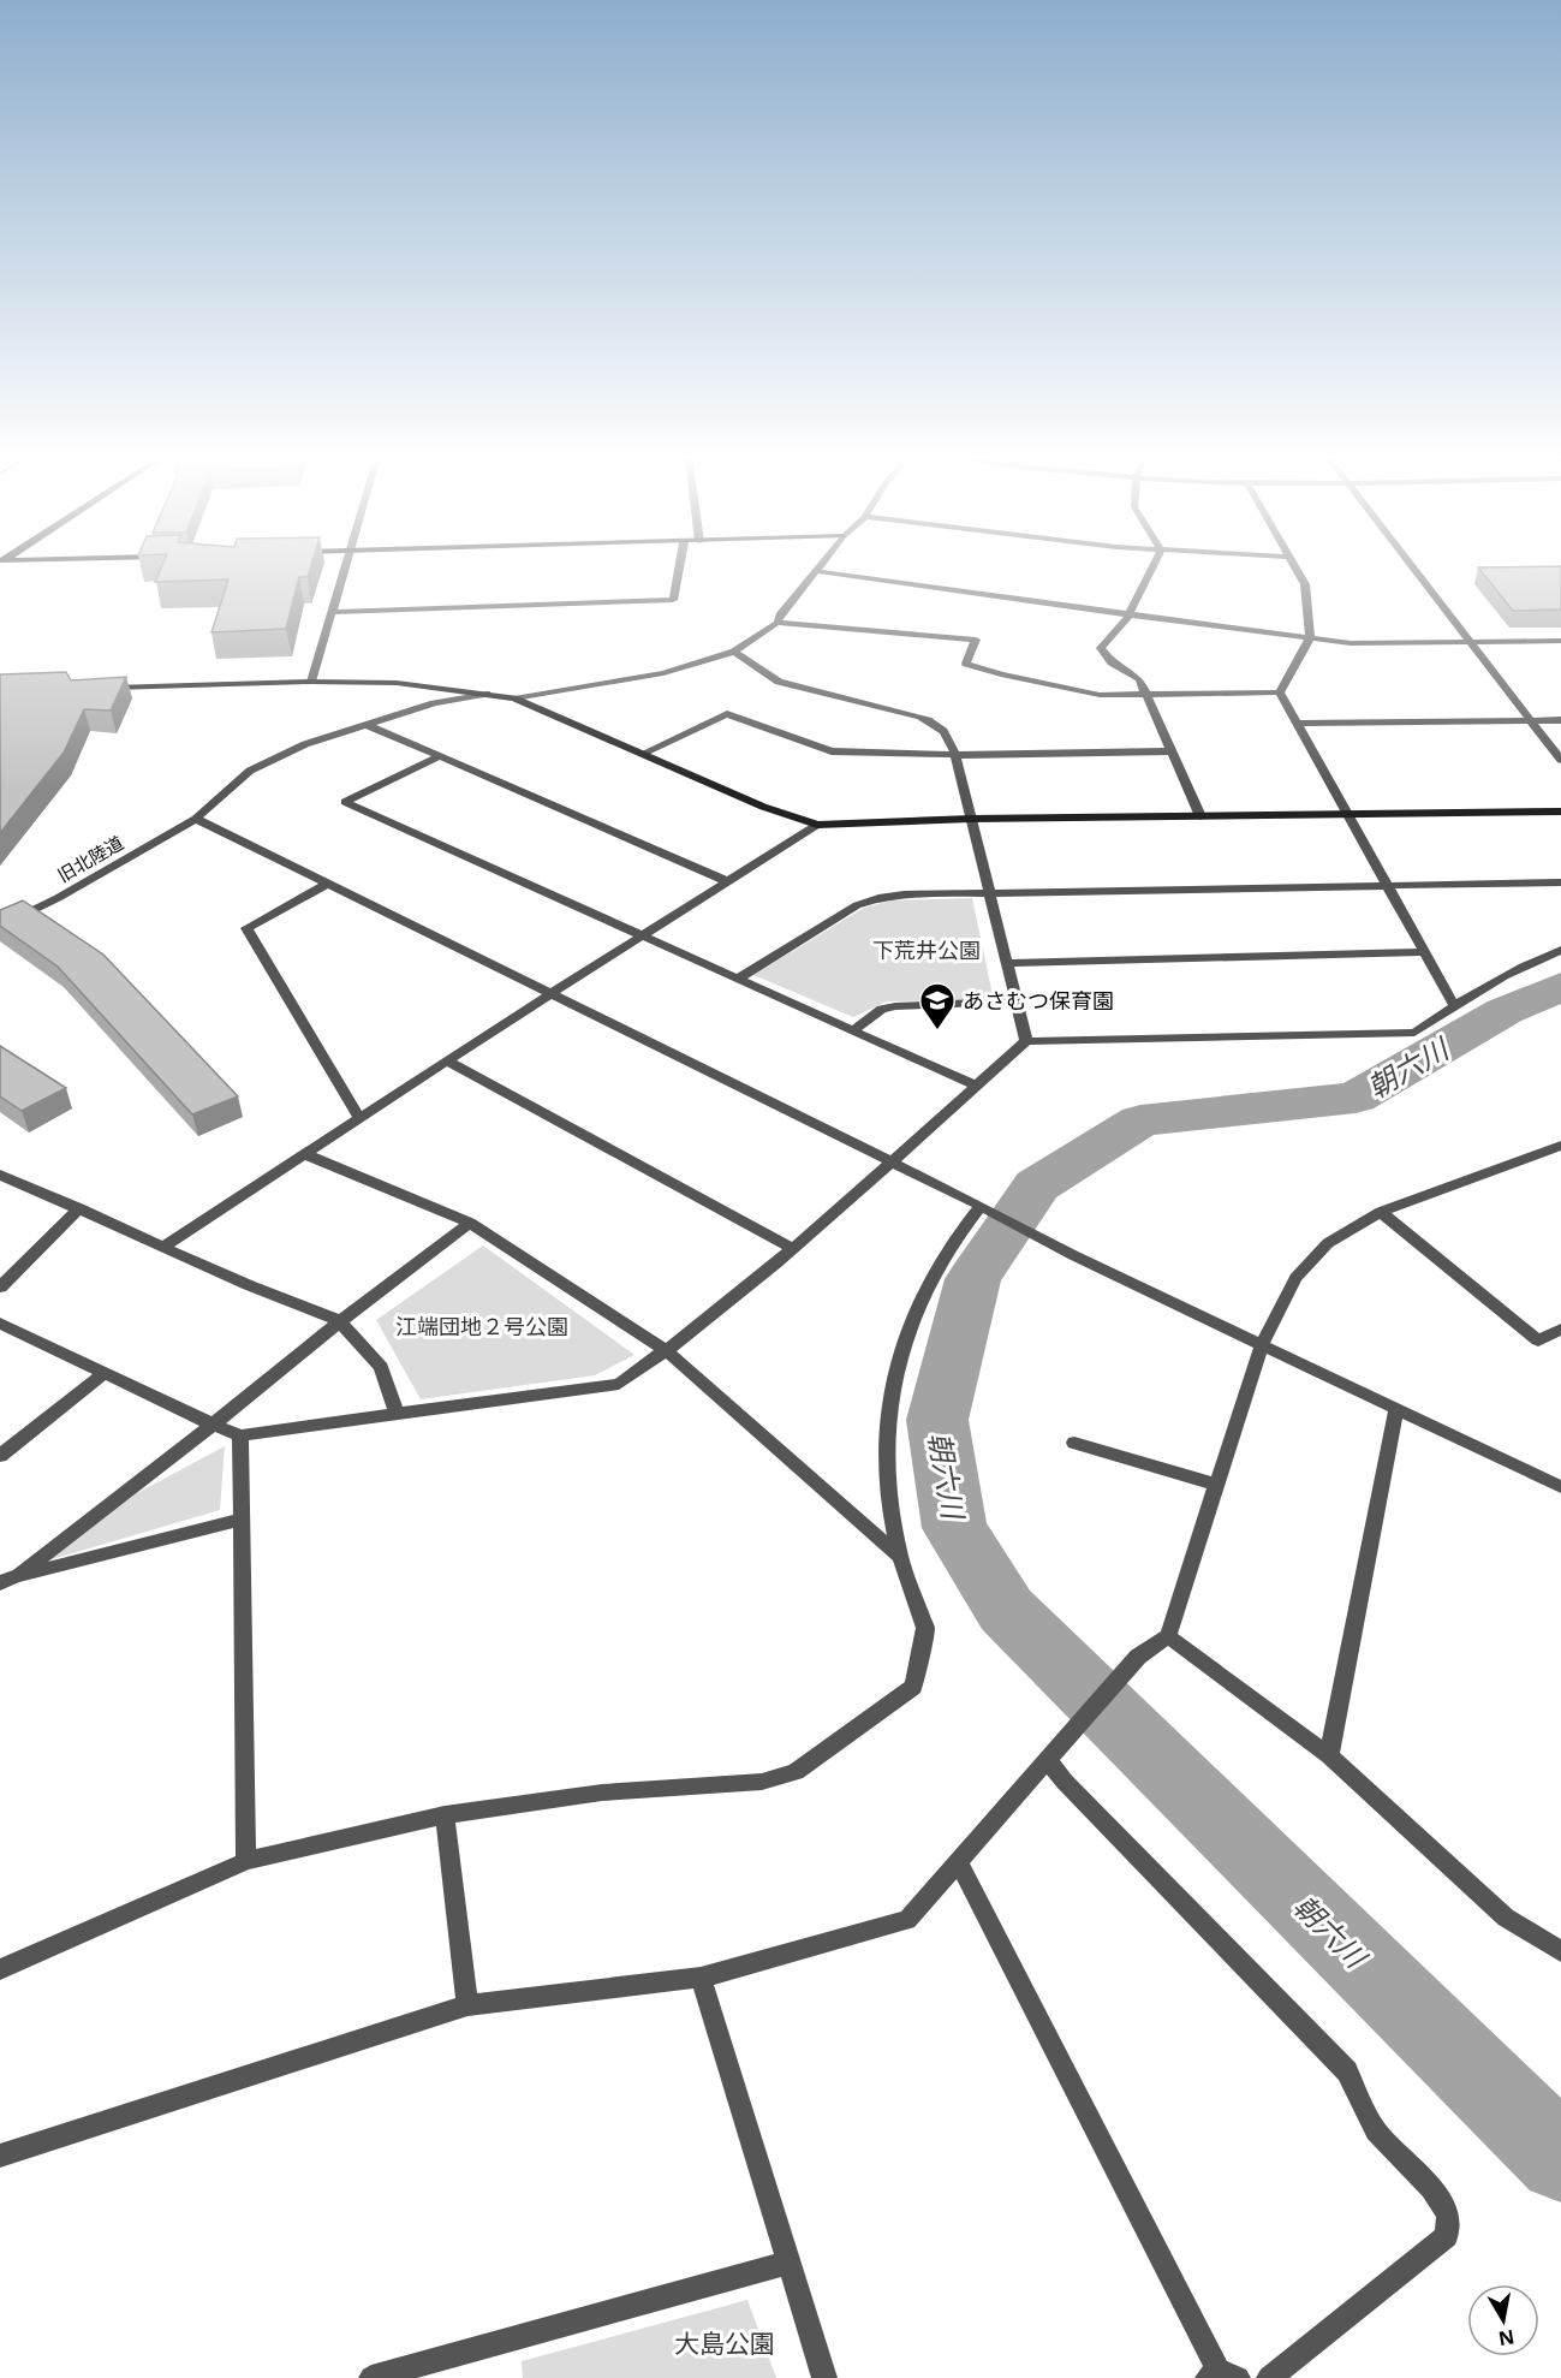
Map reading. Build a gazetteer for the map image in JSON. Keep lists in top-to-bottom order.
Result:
{
  "streets": {
    "street": ["旧北陸道"]
  },
  "water": ["朝六川"],
  "parks": ["下荒井公園", "江端団地２号公園", "大島公園"],
  "places": {
    "school or university": ["あさむつ保育園"]
  },
  "north": "bottom"
}
